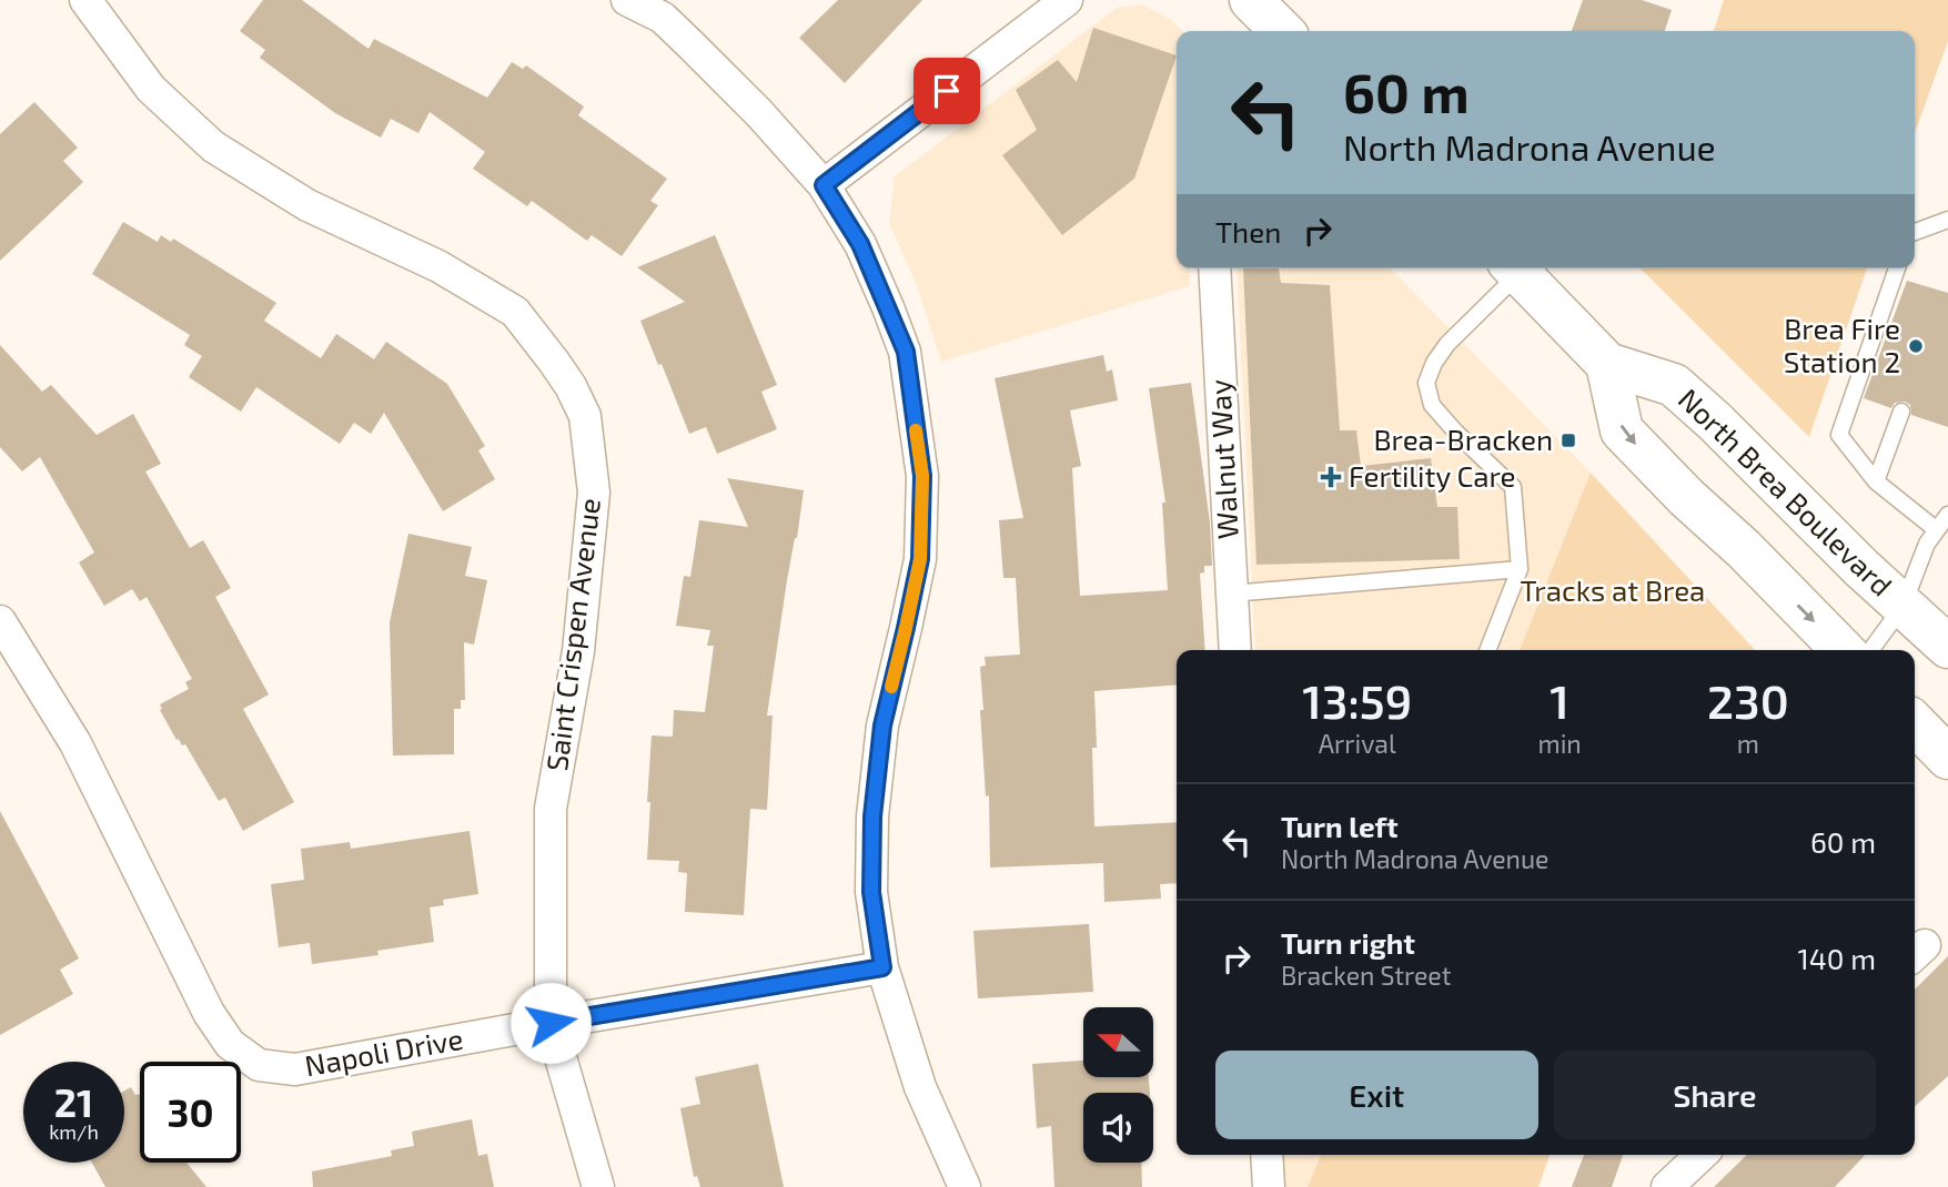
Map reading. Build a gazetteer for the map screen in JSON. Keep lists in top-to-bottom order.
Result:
{
  "streets": {
    "main road": ["North Brea Boulevard"],
    "street": ["Walnut Way", "Saint Crispen Avenue", "Napoli Drive"]
  },
  "crossings": [
    ["Saint Crispen Avenue", "Napoli Drive"]
  ],
  "parks": ["Tracks at Brea"],
  "places": {
    "other": ["Brea Fire Station 2"],
    "transit": ["Brea-Bracken"],
    "health": ["Fertility Care"]
  },
  "north": "left",
  "page": {
    "turn": ["60 m", "North Madrona Avenue"],
    "then": "Then",
    "eta": [
      "13:59",
      "Arrival",
      "1",
      "min",
      "230",
      "m"
    ],
    "list": [
      {
        "name": "Turn left",
        "note": "North Madrona Avenue",
        "value": "60 m"
      },
      {
        "name": "Turn right",
        "note": "Bracken Street",
        "value": "140 m"
      }
    ],
    "buttons": ["Exit", "Share"],
    "speed": "21 km/h",
    "limit": "30"
  }
}
